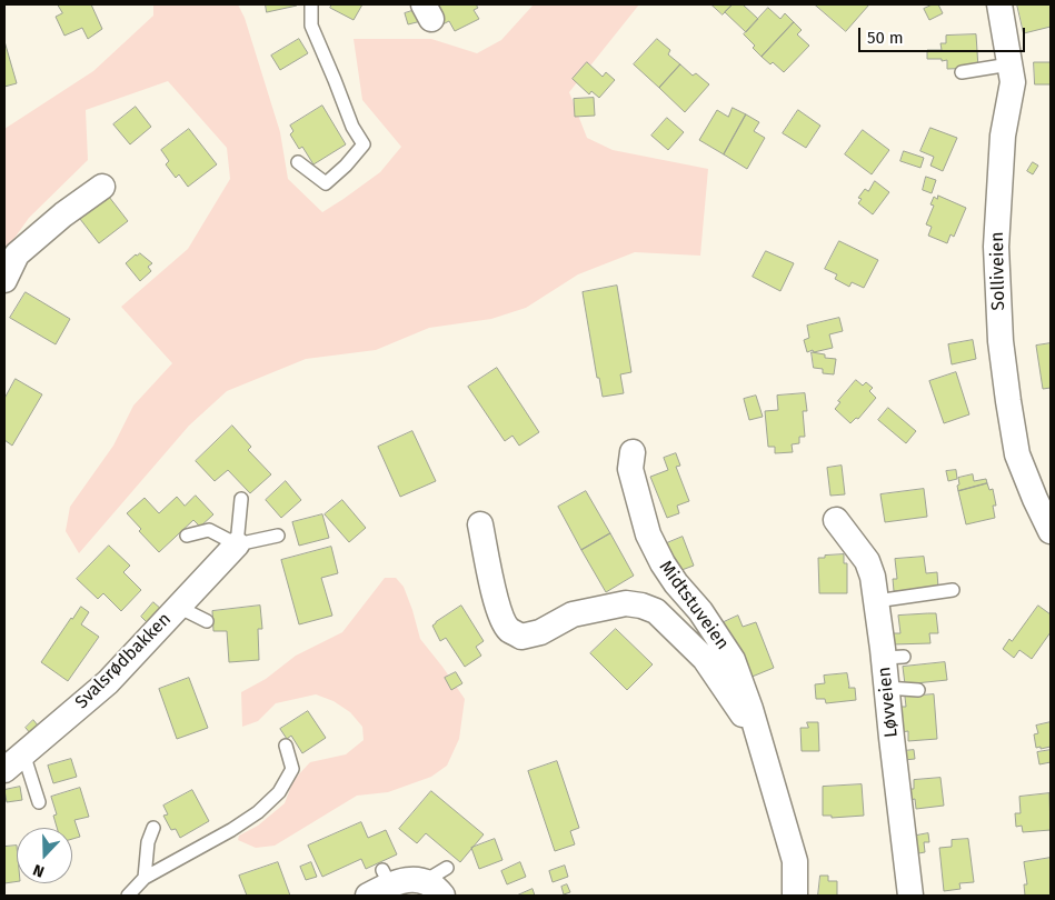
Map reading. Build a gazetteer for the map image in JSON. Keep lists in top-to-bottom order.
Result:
{
  "streets": {
    "street": [
      "Solliveien",
      "Midtstuveien",
      "Svalsrødbakken",
      "Løvveien"
    ]
  },
  "scale_bar": "50 m",
  "north": "bottom"
}
